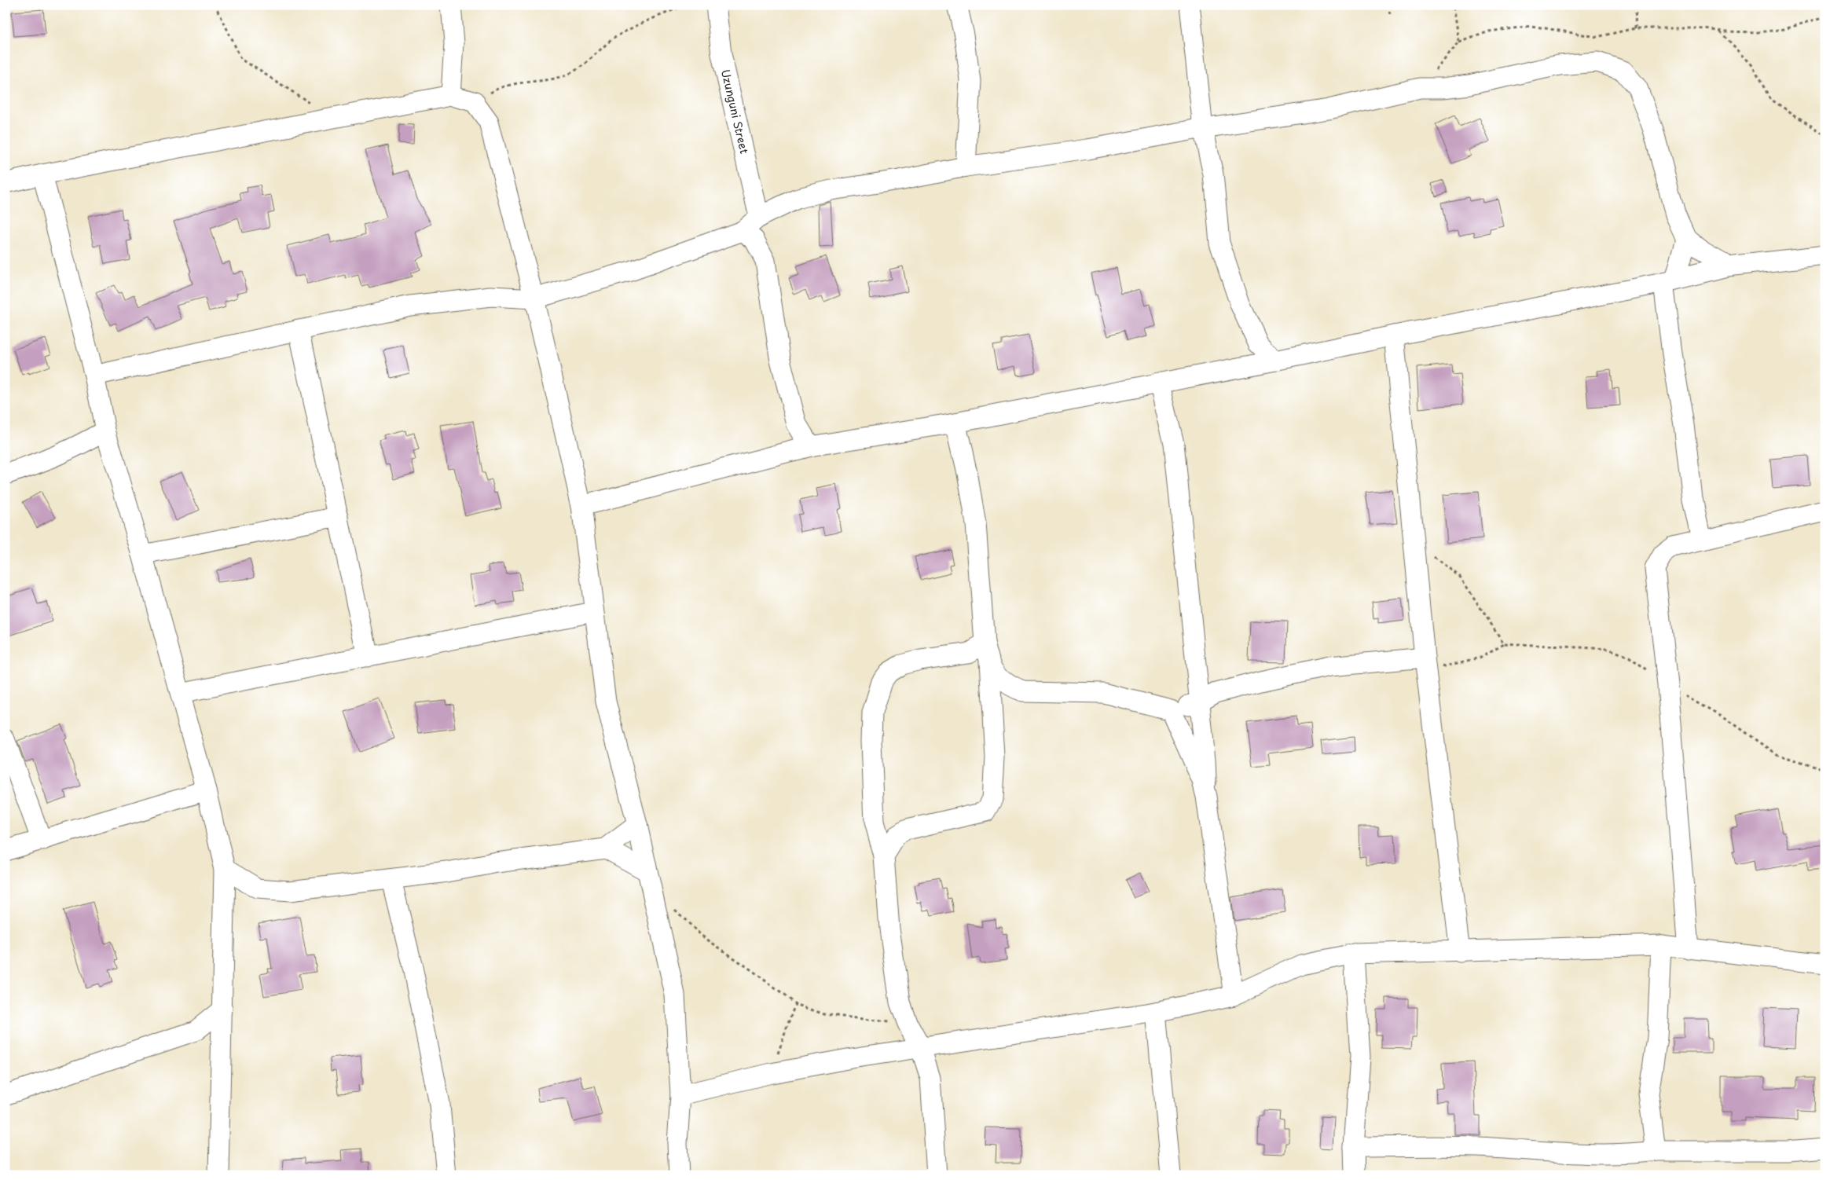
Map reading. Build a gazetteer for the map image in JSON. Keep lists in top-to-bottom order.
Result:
{
  "streets": {
    "street": ["Uzunguni Street"]
  }
}
